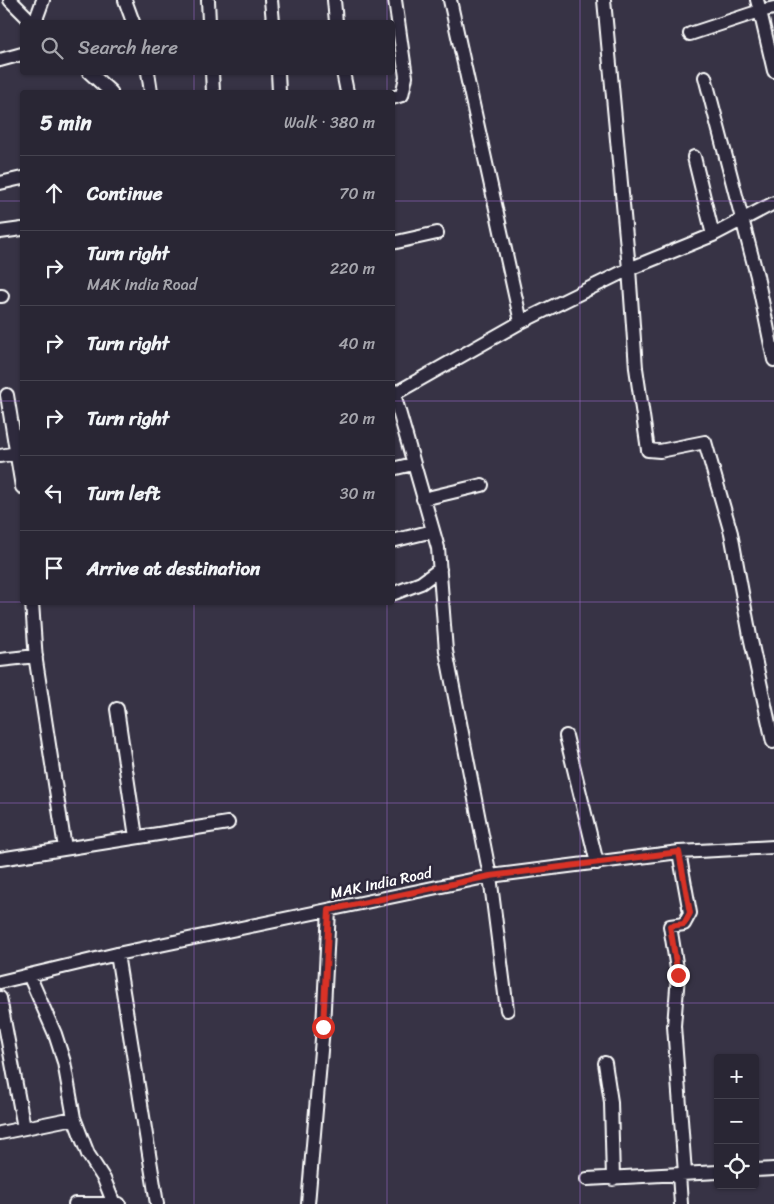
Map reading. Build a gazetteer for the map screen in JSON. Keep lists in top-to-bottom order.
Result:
{
  "streets": {
    "street": ["MAK India Road"]
  },
  "page": {
    "search": "Search here",
    "heading": ["5 min", "Walk · 380 m"],
    "list": [
      ["Continue", "70 m"],
      ["Turn right", "MAK India Road", "220 m"],
      ["Turn right", "40 m"],
      ["Turn right", "20 m"],
      ["Turn left", "30 m"],
      "Arrive at destination"
    ],
    "map_buttons": ["+", "−"]
  }
}
